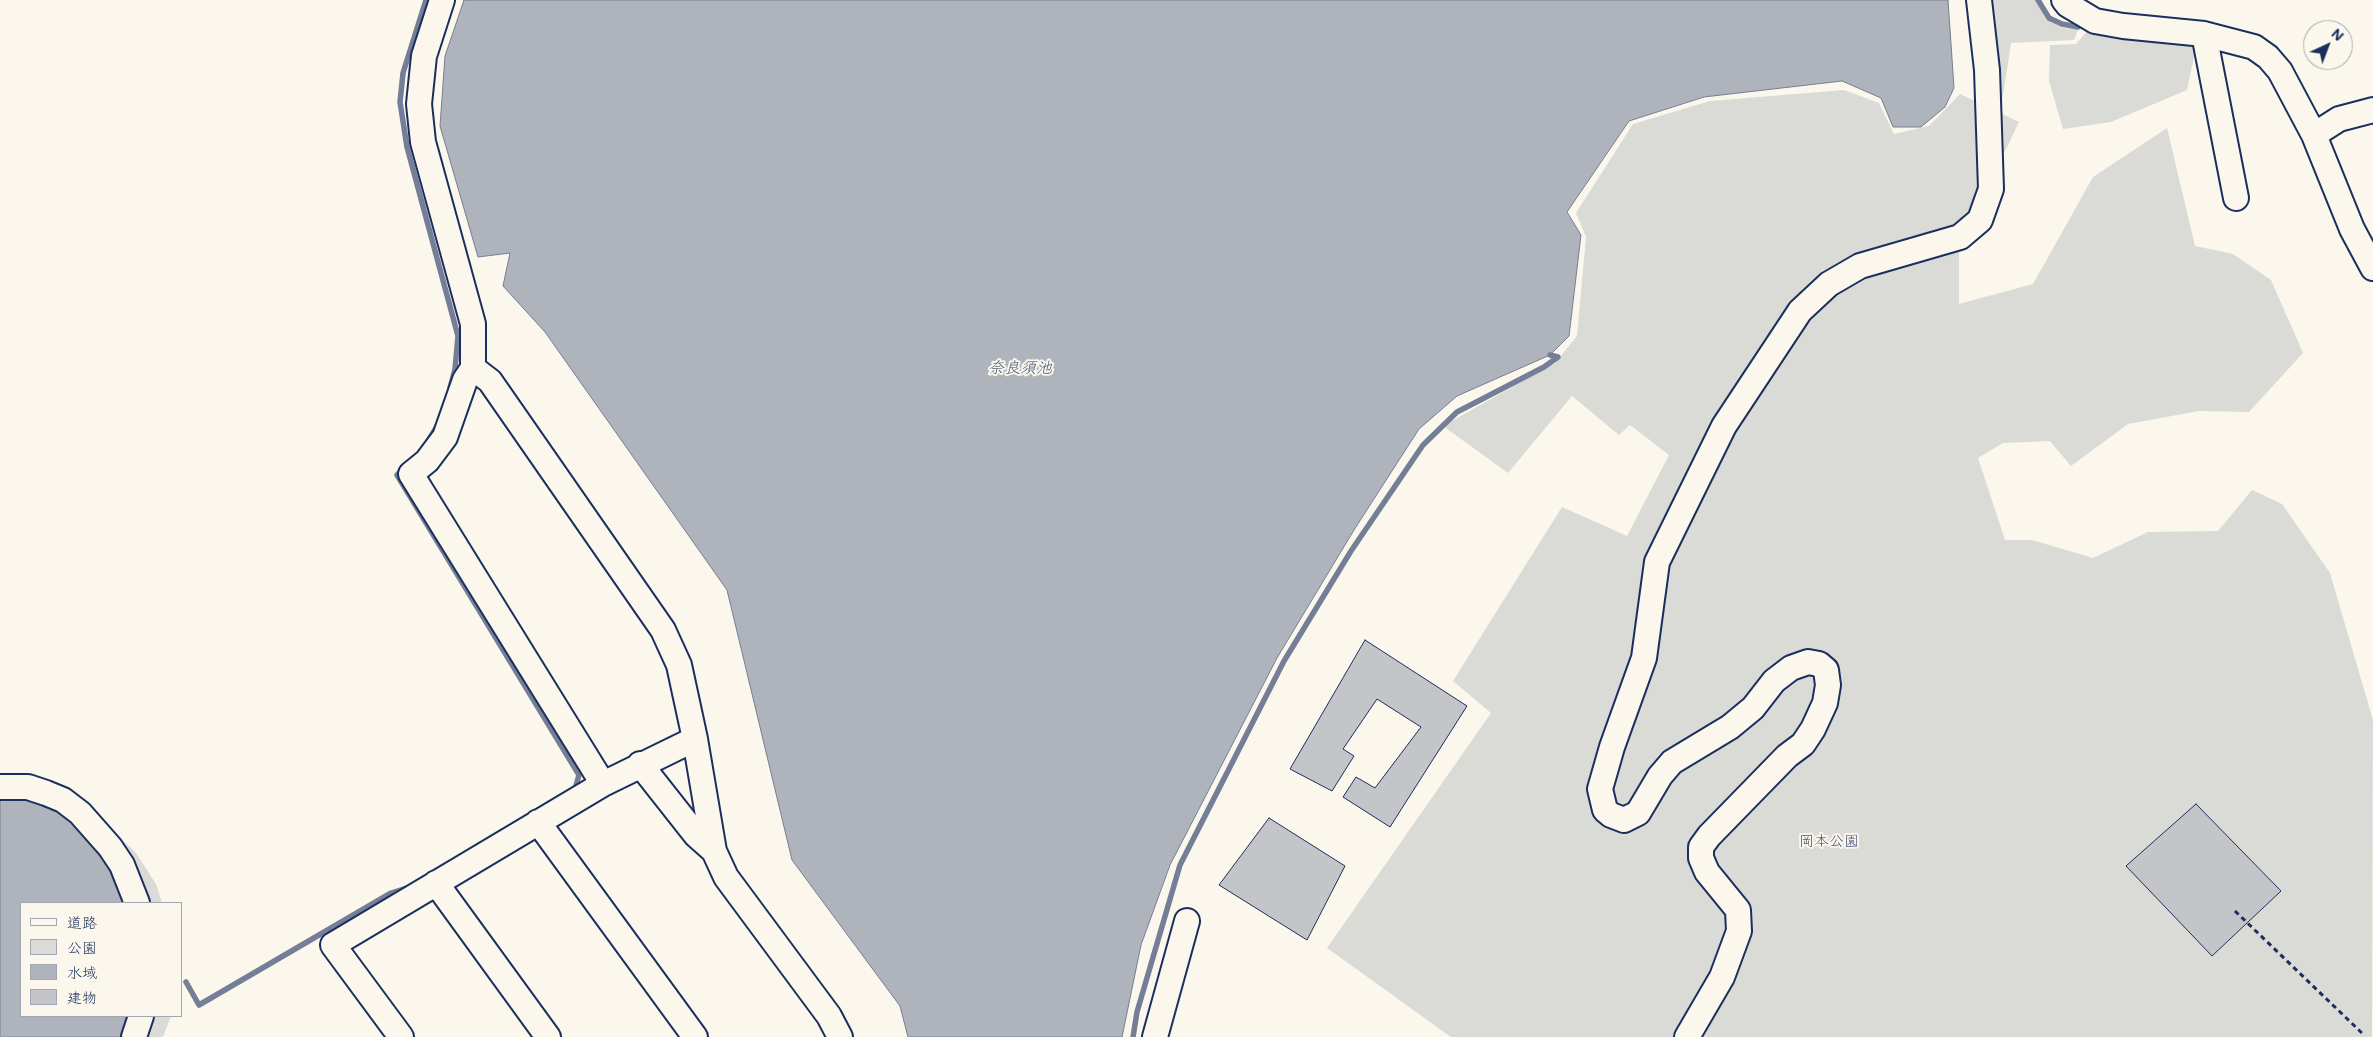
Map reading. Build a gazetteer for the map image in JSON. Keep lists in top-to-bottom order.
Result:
{
  "water": ["奈良須池"],
  "parks": ["岡本公園"],
  "legend": [
    "道路",
    "公園",
    "水域",
    "建物"
  ],
  "north": "top right"
}
